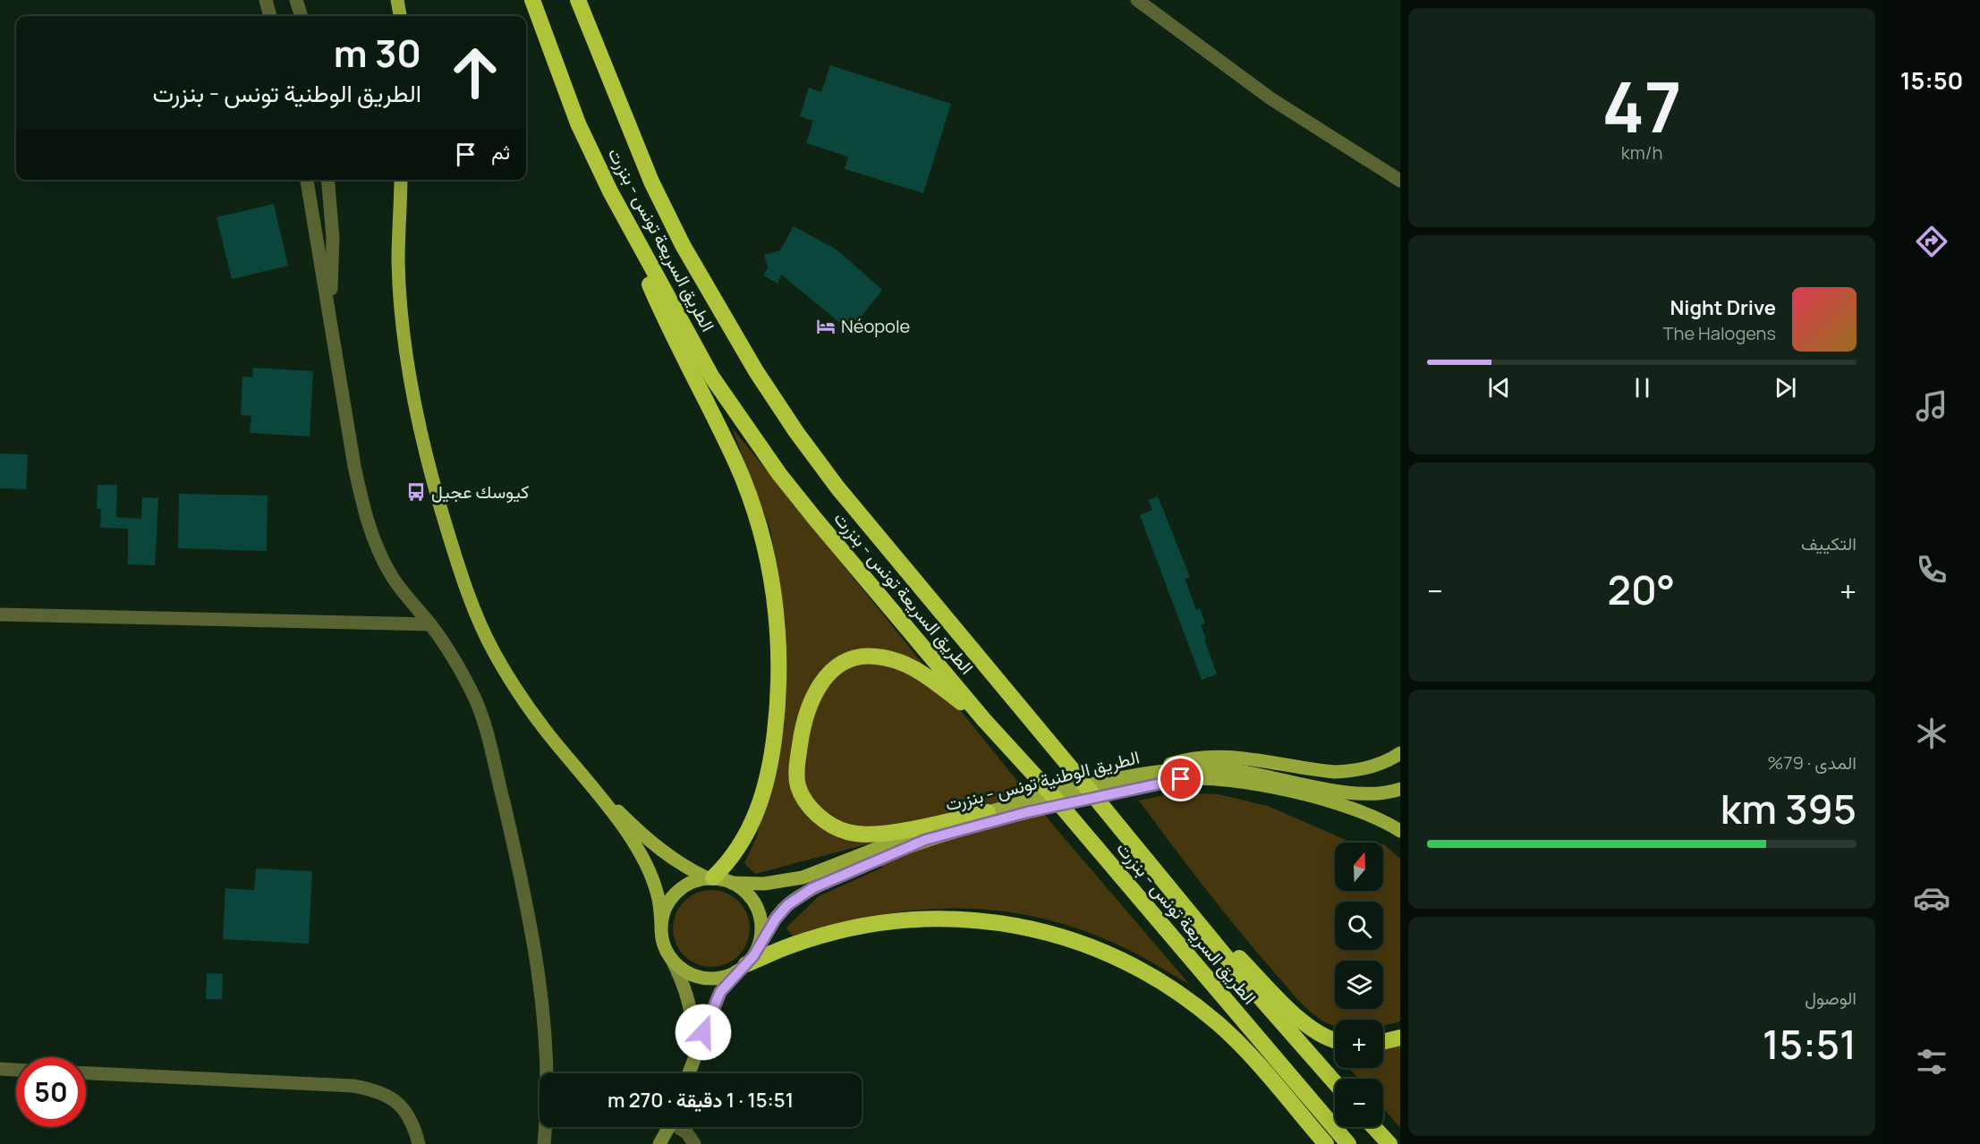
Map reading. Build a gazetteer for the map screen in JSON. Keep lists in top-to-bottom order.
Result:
{
  "streets": {
    "highway": ["الطريق السريعة تونس - بنزرت"],
    "main road": ["الطريق الوطنية تونس - بنزرت"]
  },
  "places": {
    "hotel": ["Néopole"],
    "bus stop": ["كيوسك عجيل"]
  },
  "north": "top",
  "page": {
    "tabs": "15:50",
    "tile": [
      ["47", "km/h"],
      "التكييف",
      ["المدى · 79%", "395 km"],
      ["الوصول", "15:51"]
    ],
    "turn": ["30 m", "الطريق الوطنية تونس - بنزرت"],
    "then": "ثم",
    "song": ["Night Drive", "The Halogens"],
    "heat": ["−", "20°", "+"],
    "map_buttons": ["+", "−"],
    "limit": "50",
    "trip": "15:51 · 1 دقيقة · 270 m"
  }
}
